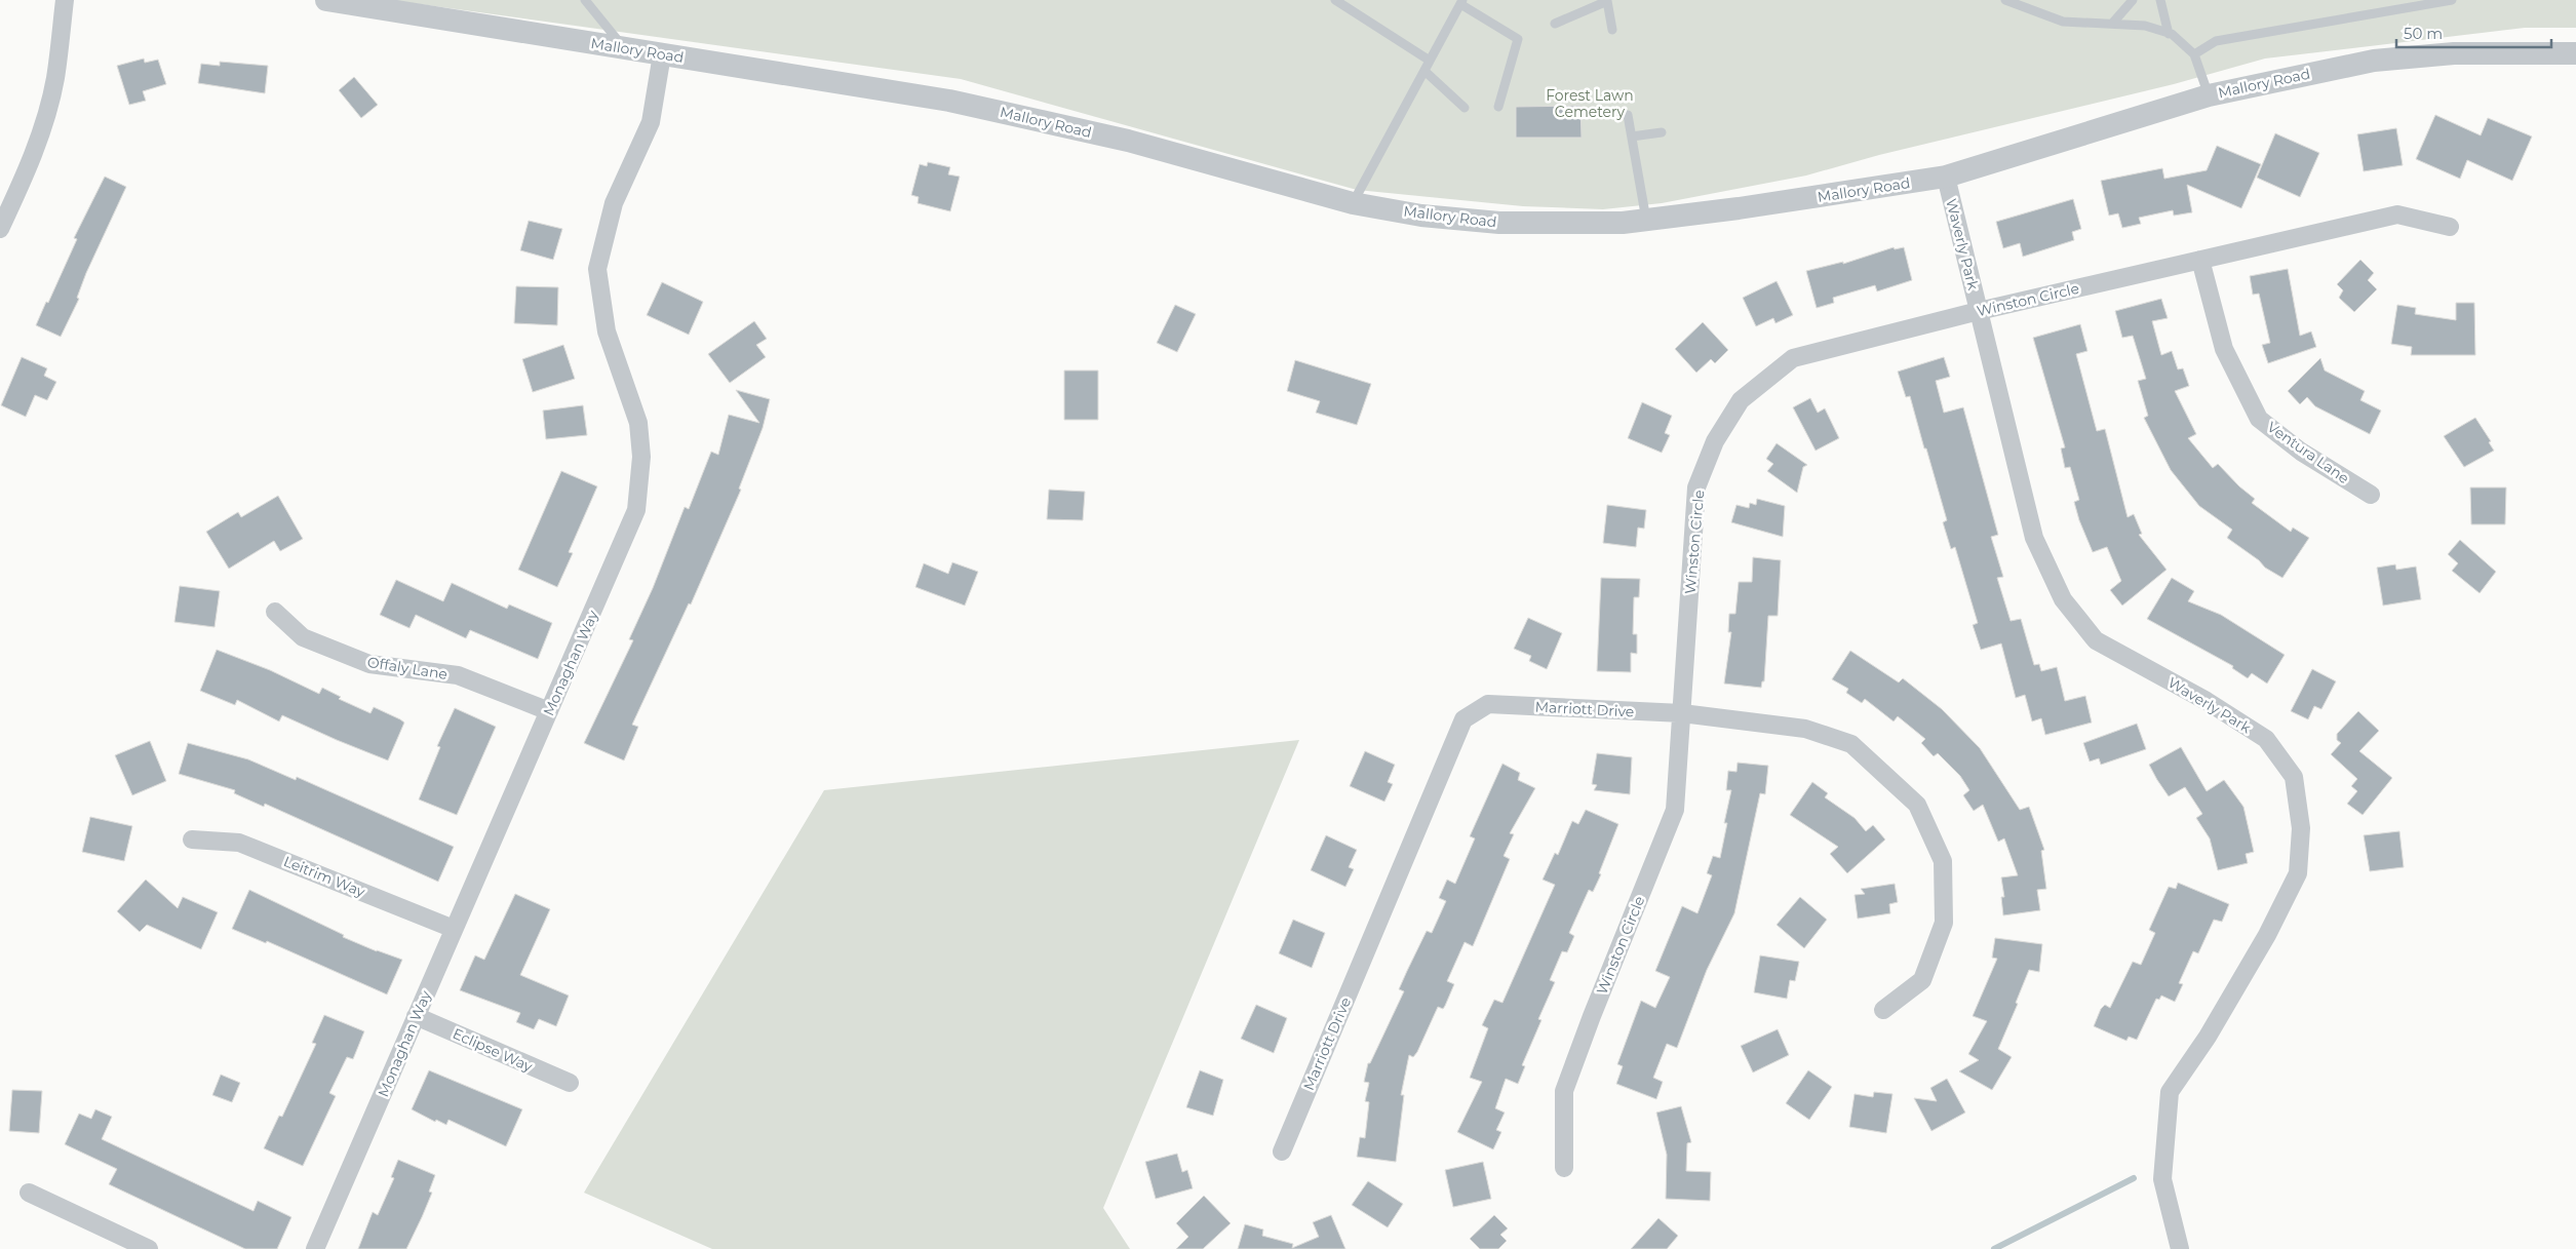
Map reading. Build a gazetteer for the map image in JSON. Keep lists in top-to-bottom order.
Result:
{
  "streets": {
    "street": [
      "Mallory Road",
      "Waverly Park",
      "Winston Circle",
      "Ventura Lane",
      "Monaghan Way",
      "Offaly Lane",
      "Marriott Drive",
      "Leitrim Way",
      "Eclipse Way"
    ]
  },
  "crossings": [
    ["Mallory Road", "Waverly Park"],
    ["Mallory Road", "Monaghan Way"],
    ["Waverly Park", "Winston Circle"],
    ["Winston Circle", "Ventura Lane"],
    ["Winston Circle", "Marriott Drive"],
    ["Monaghan Way", "Offaly Lane"],
    ["Monaghan Way", "Leitrim Way"],
    ["Monaghan Way", "Eclipse Way"]
  ],
  "parks": ["Forest Lawn Cemetery"],
  "scale_bar": "50 m"
}
